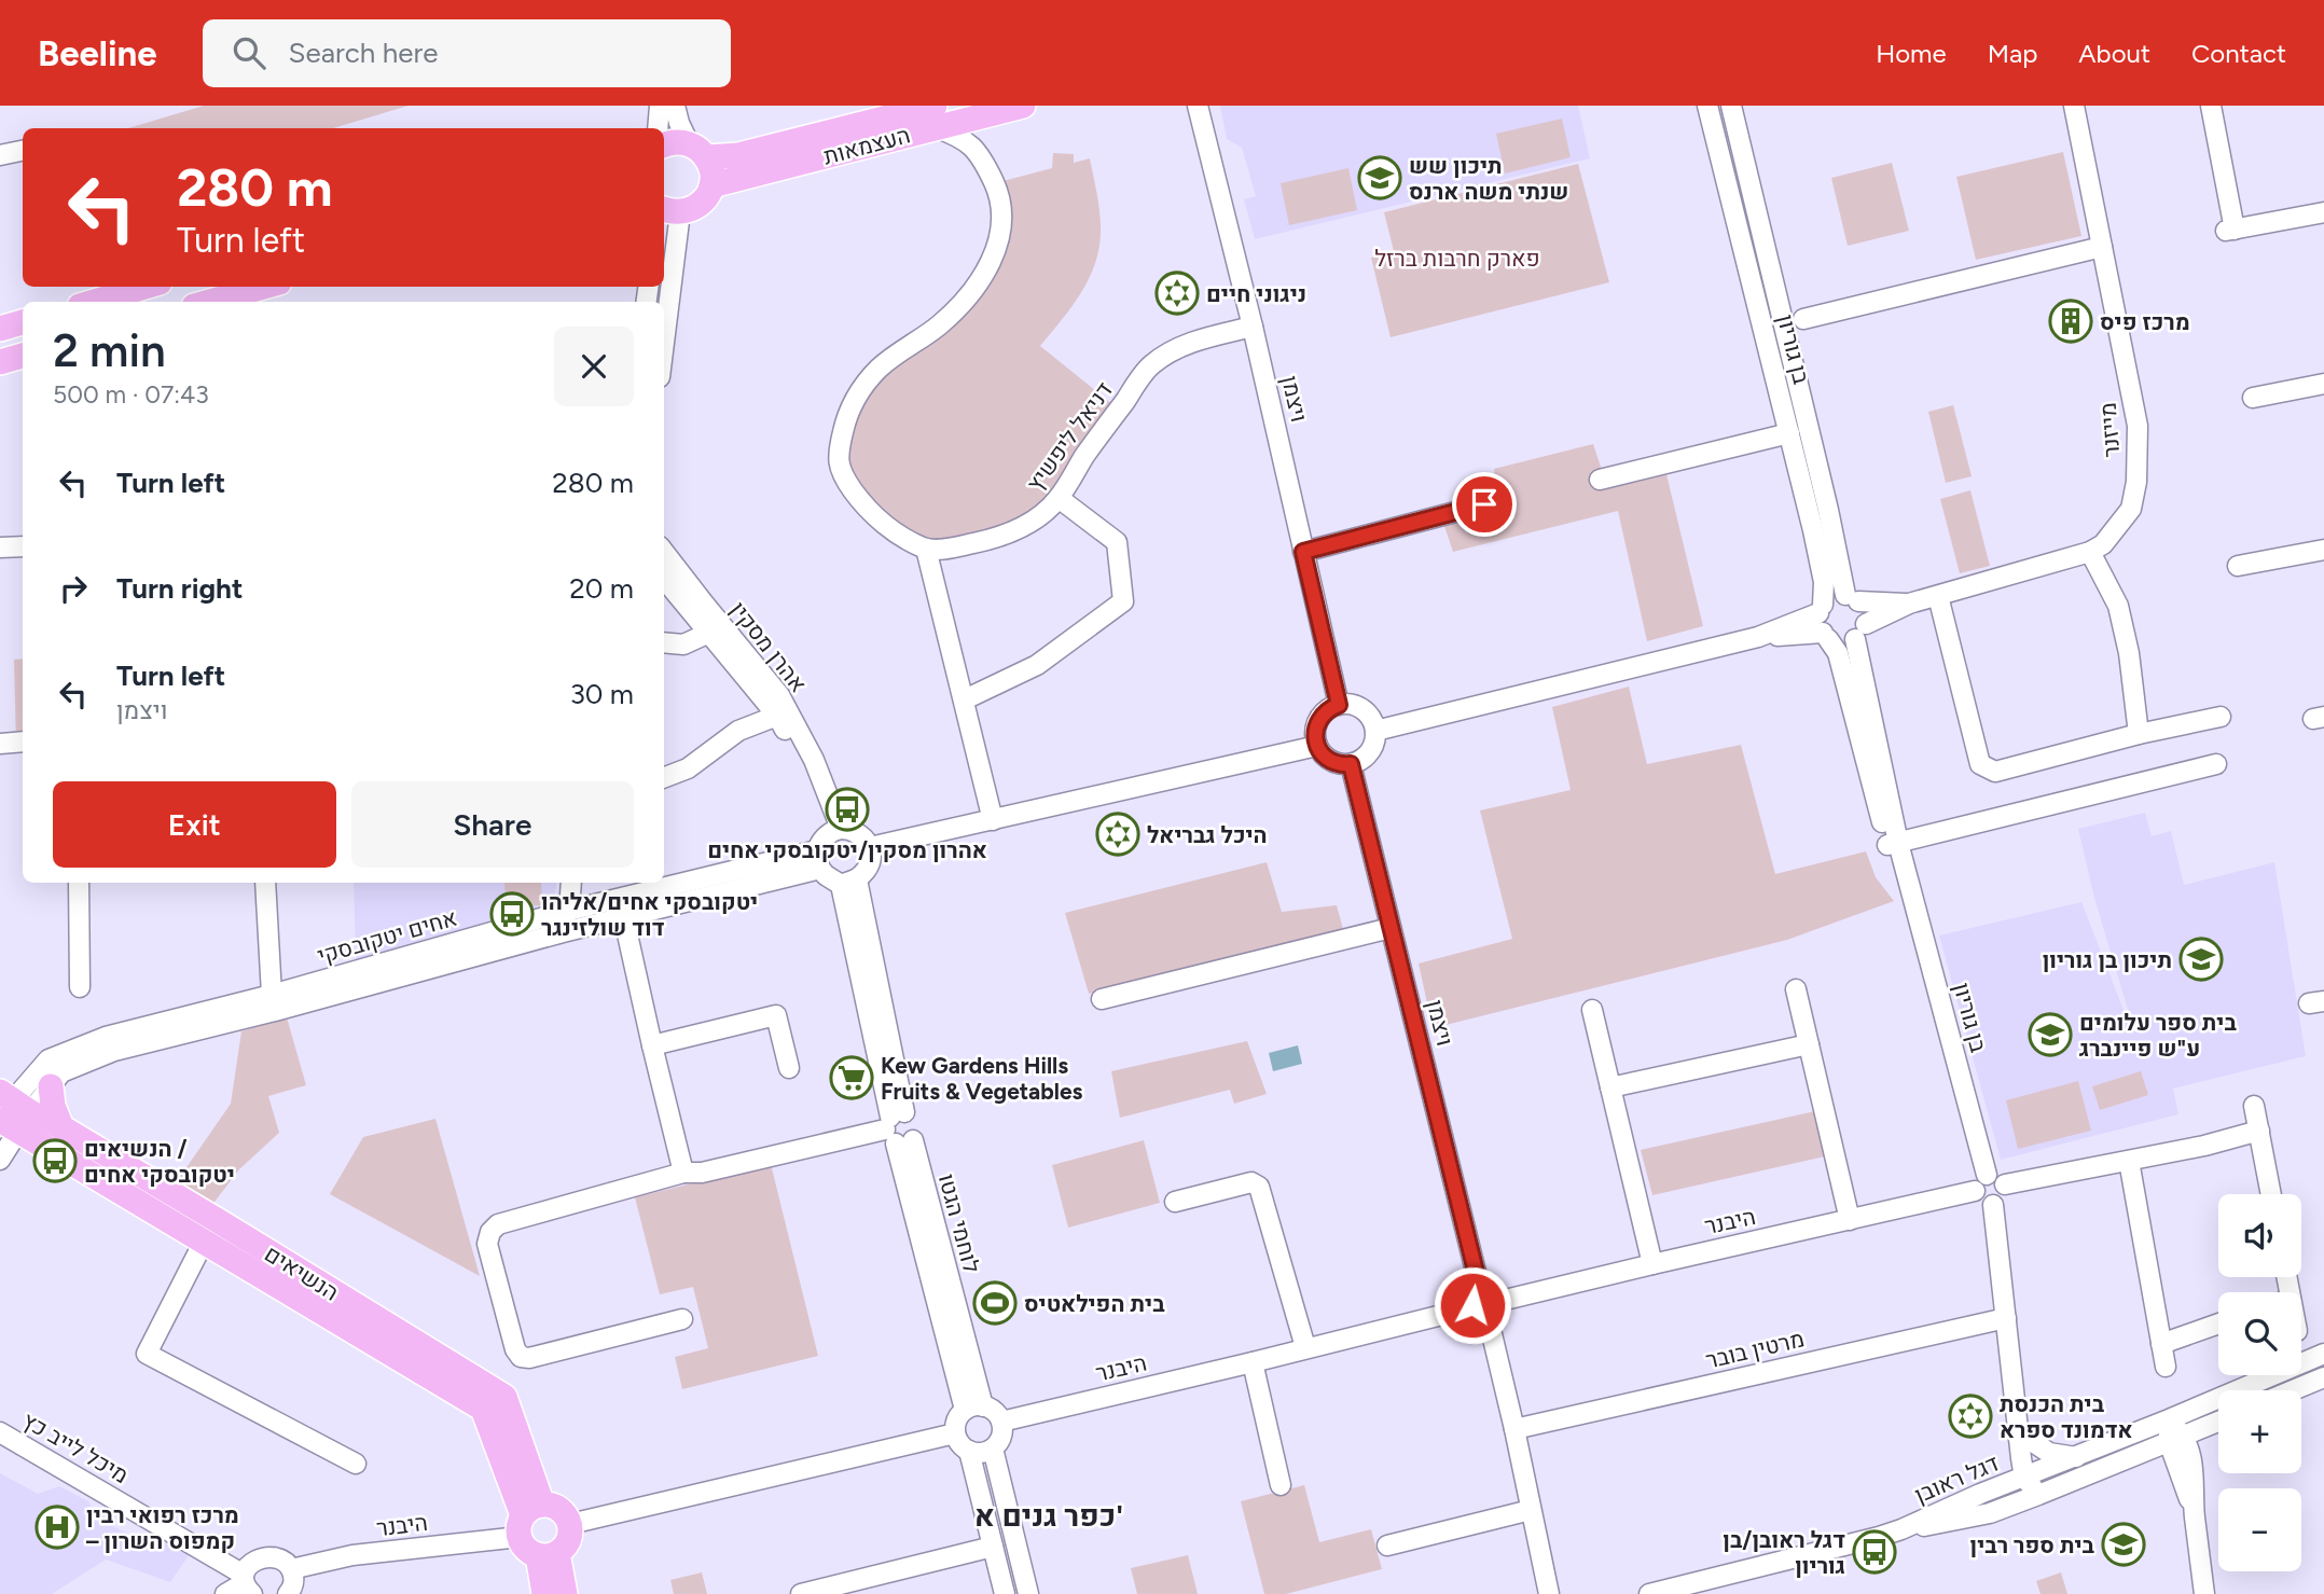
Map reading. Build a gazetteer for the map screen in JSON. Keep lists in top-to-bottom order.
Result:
{
  "streets": {
    "main road": ["העצמאות", "הנשיאים"],
    "street": [
      "בן גוריון",
      "ויצמן",
      "מייזנר",
      "דניאל ליפשיץ",
      "אהרן מסקין",
      "אחים יטקובסקי",
      "היבנר",
      "לוחמי הגטו",
      "מרטין בובר",
      "מיכל לייב כץ",
      "דגל ראובן"
    ]
  },
  "crossings": [
    ["בן גוריון", "מייזנר"],
    ["בן גוריון", "היבנר"],
    ["ויצמן", "דניאל ליפשיץ"],
    ["ויצמן", "היבנר"],
    ["ויצמן", "מרטין בובר"],
    ["אהרן מסקין", "אחים יטקובסקי"],
    ["אהרן מסקין", "לוחמי הגטו"],
    ["אחים יטקובסקי", "לוחמי הגטו"],
    ["אחים יטקובסקי", "הנשיאים"],
    ["היבנר", "לוחמי הגטו"],
    ["היבנר", "הנשיאים"]
  ],
  "districts": ["כפר גנים א'"],
  "parks": ["פארק חרבות ברזל"],
  "places": {
    "school or university": [
      "תיכון שש שנתי משה ארנס",
      "תיכון בן גוריון",
      "בית ספר עלומים ע\"ש פיינברג",
      "בית ספר רבין"
    ],
    "synagogue": ["ניגוני חיים", "היכל גבריאל", "בית הכנסת אדמונד ספרא"],
    "building": ["מרכז פיס"],
    "bus stop": [
      "אהרון מסקין/יטקובסקי אחים",
      "יטקובסקי אחים/אליהו דוד שולזינגר",
      "הנשיאים / יטקובסקי אחים",
      "דגל ראובן/בן גוריון"
    ],
    "supermarket": ["Kew Gardens Hills Fruits & Vegetables"],
    "sports": ["בית הפילאטיס"],
    "hospital": ["מרכז רפואי רבין – קמפוס השרון"]
  },
  "page": {
    "header": "Beeline",
    "search": "Search here",
    "nav": [
      "Home",
      "Map",
      "About",
      "Contact"
    ],
    "turn": ["280 m", "Turn left"],
    "heading": ["2 min", "500 m · 07:43"],
    "list": [
      {
        "name": "Turn left",
        "value": "280 m"
      },
      {
        "name": "Turn right",
        "value": "20 m"
      },
      {
        "name": "Turn left",
        "note": "ויצמן",
        "value": "30 m"
      }
    ],
    "buttons": ["Exit", "Share"],
    "map_buttons": ["+", "−"]
  }
}
